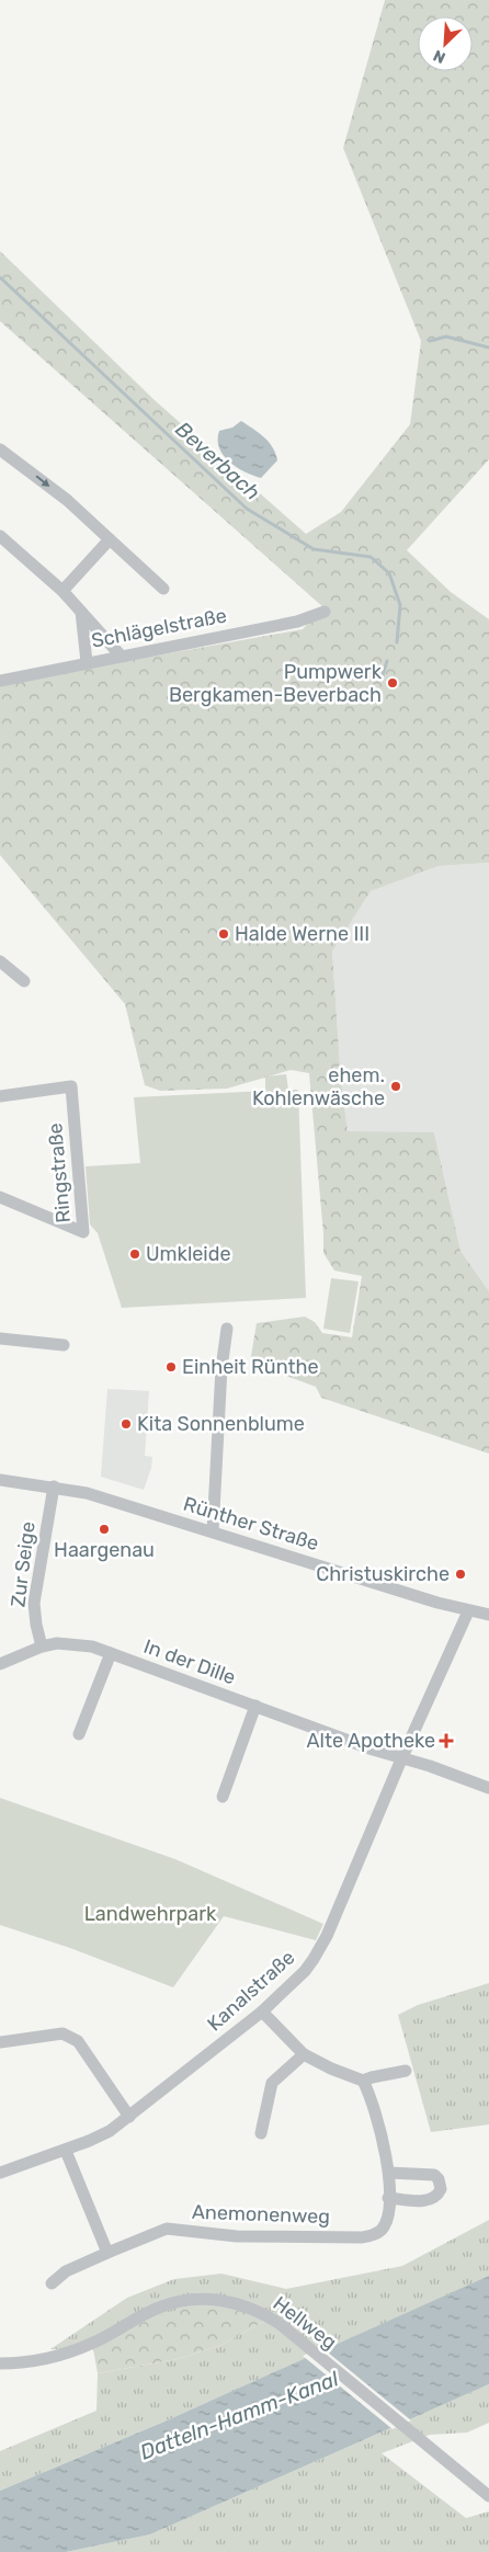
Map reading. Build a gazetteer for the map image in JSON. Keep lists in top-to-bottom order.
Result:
{
  "streets": {
    "street": [
      "Schlägelstraße",
      "Ringstraße",
      "Rünther Straße",
      "Zur Seige",
      "In der Dille",
      "Kanalstraße",
      "Anemonenweg",
      "Hellweg"
    ]
  },
  "crossings": [
    ["Rünther Straße", "Zur Seige"],
    ["Rünther Straße", "Kanalstraße"],
    ["Zur Seige", "In der Dille"],
    ["In der Dille", "Kanalstraße"]
  ],
  "water": ["Beverbach", "Datteln-Hamm-Kanal"],
  "parks": ["Landwehrpark"],
  "places": {
    "other": [
      "Pumpwerk Bergkamen-Beverbach",
      "Halde Werne III",
      "ehem. Kohlenwäsche",
      "Umkleide",
      "Einheit Rünthe",
      "Kita Sonnenblume",
      "Haargenau",
      "Christuskirche"
    ],
    "health": ["Alte Apotheke"]
  },
  "north": "bottom left"
}
